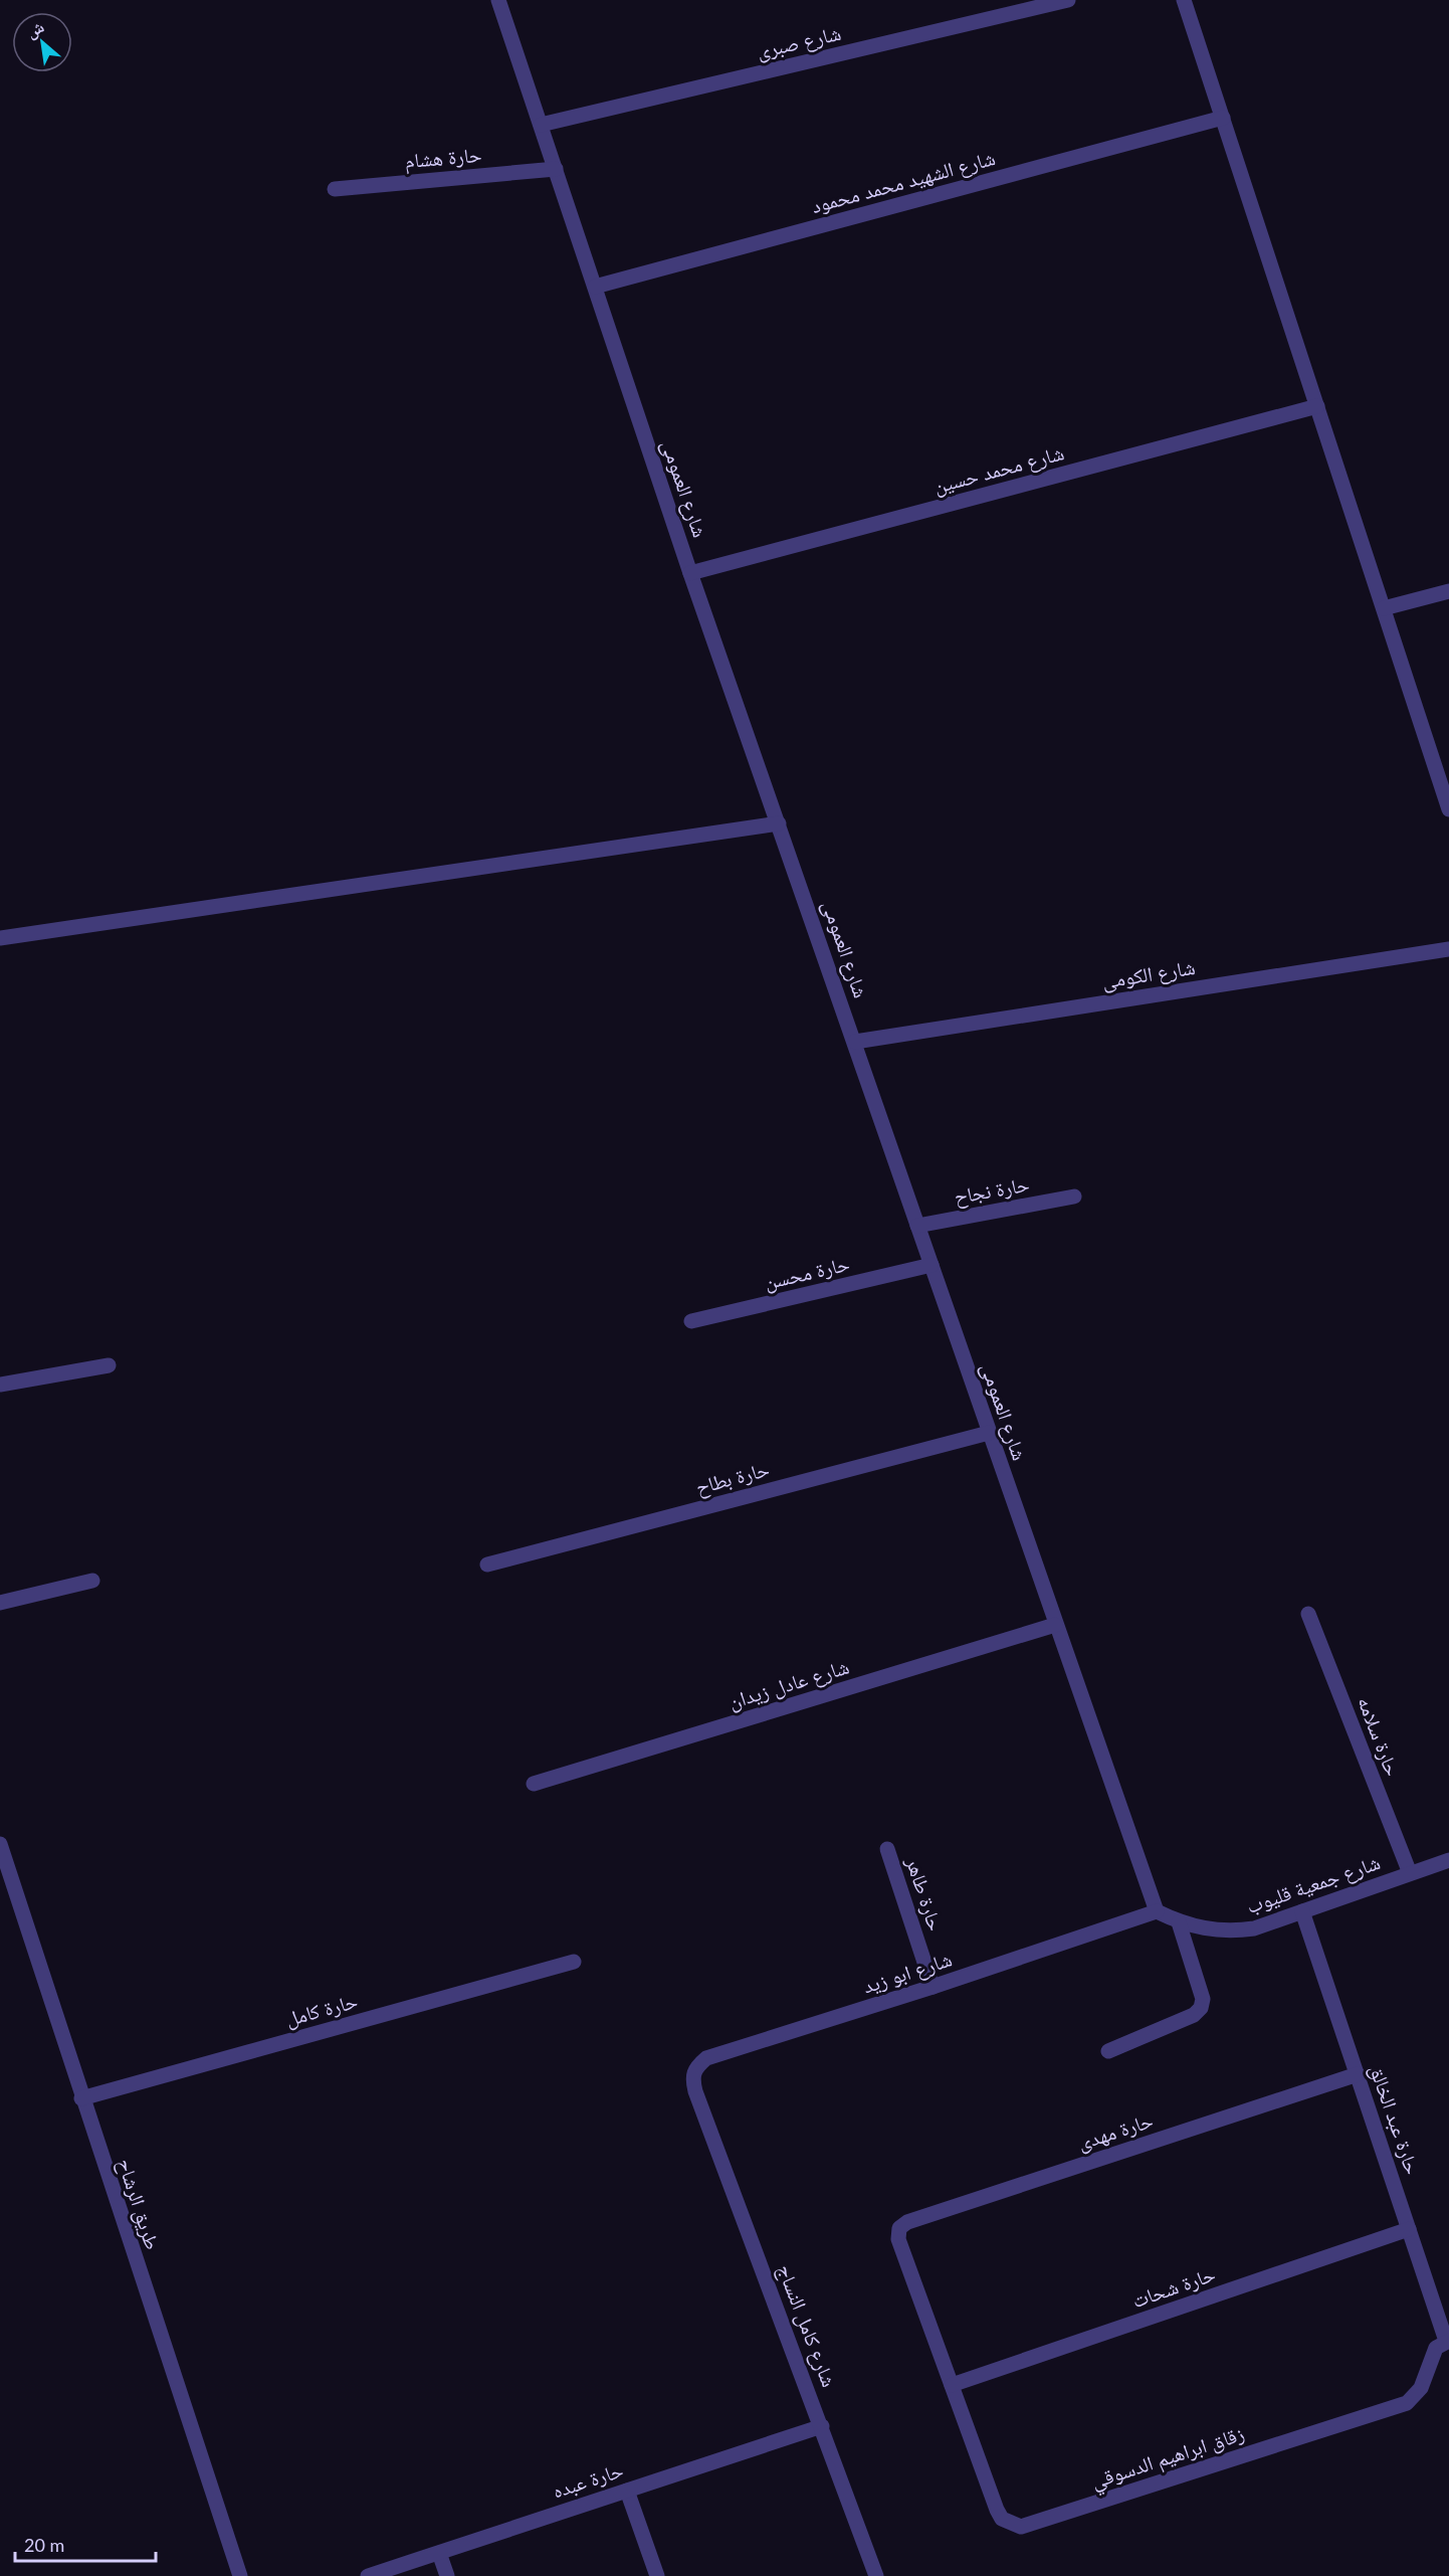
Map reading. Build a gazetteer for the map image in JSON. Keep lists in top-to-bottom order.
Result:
{
  "streets": {
    "street": [
      "شارع صبرى",
      "حارة هشام",
      "شارع الشهيد محمد محمود",
      "شارع محمد حسين",
      "شارع العمومى",
      "شارع الكومى",
      "حارة نجاح",
      "حارة محسن",
      "حارة بطاح",
      "شارع عادل زيدان",
      "حارة سلامه",
      "شارع جمعية قليوب",
      "حارة طاهر",
      "شارع ابو زيد",
      "حارة كامل",
      "حارة عبد الخالق",
      "حارة مهدى",
      "طريق الرشاح",
      "حارة شحات",
      "شارع كامل النساج",
      "زقاق ابراهيم الدسوقي",
      "حارة عبده"
    ]
  },
  "crossings": [
    ["شارع صبرى", "شارع العمومى"],
    ["حارة هشام", "شارع العمومى"],
    ["شارع الشهيد محمد محمود", "شارع العمومى"],
    ["شارع محمد حسين", "شارع العمومى"],
    ["شارع العمومى", "شارع الكومى"],
    ["شارع العمومى", "حارة نجاح"],
    ["شارع العمومى", "حارة محسن"],
    ["شارع العمومى", "حارة بطاح"],
    ["شارع العمومى", "شارع عادل زيدان"],
    ["شارع العمومى", "شارع جمعية قليوب"],
    ["شارع العمومى", "شارع ابو زيد"],
    ["حارة سلامه", "شارع جمعية قليوب"],
    ["شارع جمعية قليوب", "شارع ابو زيد"],
    ["شارع جمعية قليوب", "حارة عبد الخالق"],
    ["حارة طاهر", "شارع ابو زيد"],
    ["شارع ابو زيد", "شارع كامل النساج"],
    ["حارة كامل", "طريق الرشاح"],
    ["حارة عبد الخالق", "حارة مهدى"],
    ["حارة عبد الخالق", "حارة شحات"],
    ["حارة عبد الخالق", "زقاق ابراهيم الدسوقي"],
    ["حارة مهدى", "حارة شحات"],
    ["حارة مهدى", "زقاق ابراهيم الدسوقي"],
    ["حارة شحات", "زقاق ابراهيم الدسوقي"],
    ["شارع كامل النساج", "حارة عبده"]
  ],
  "scale_bar": "20 m",
  "north": "top left"
}
